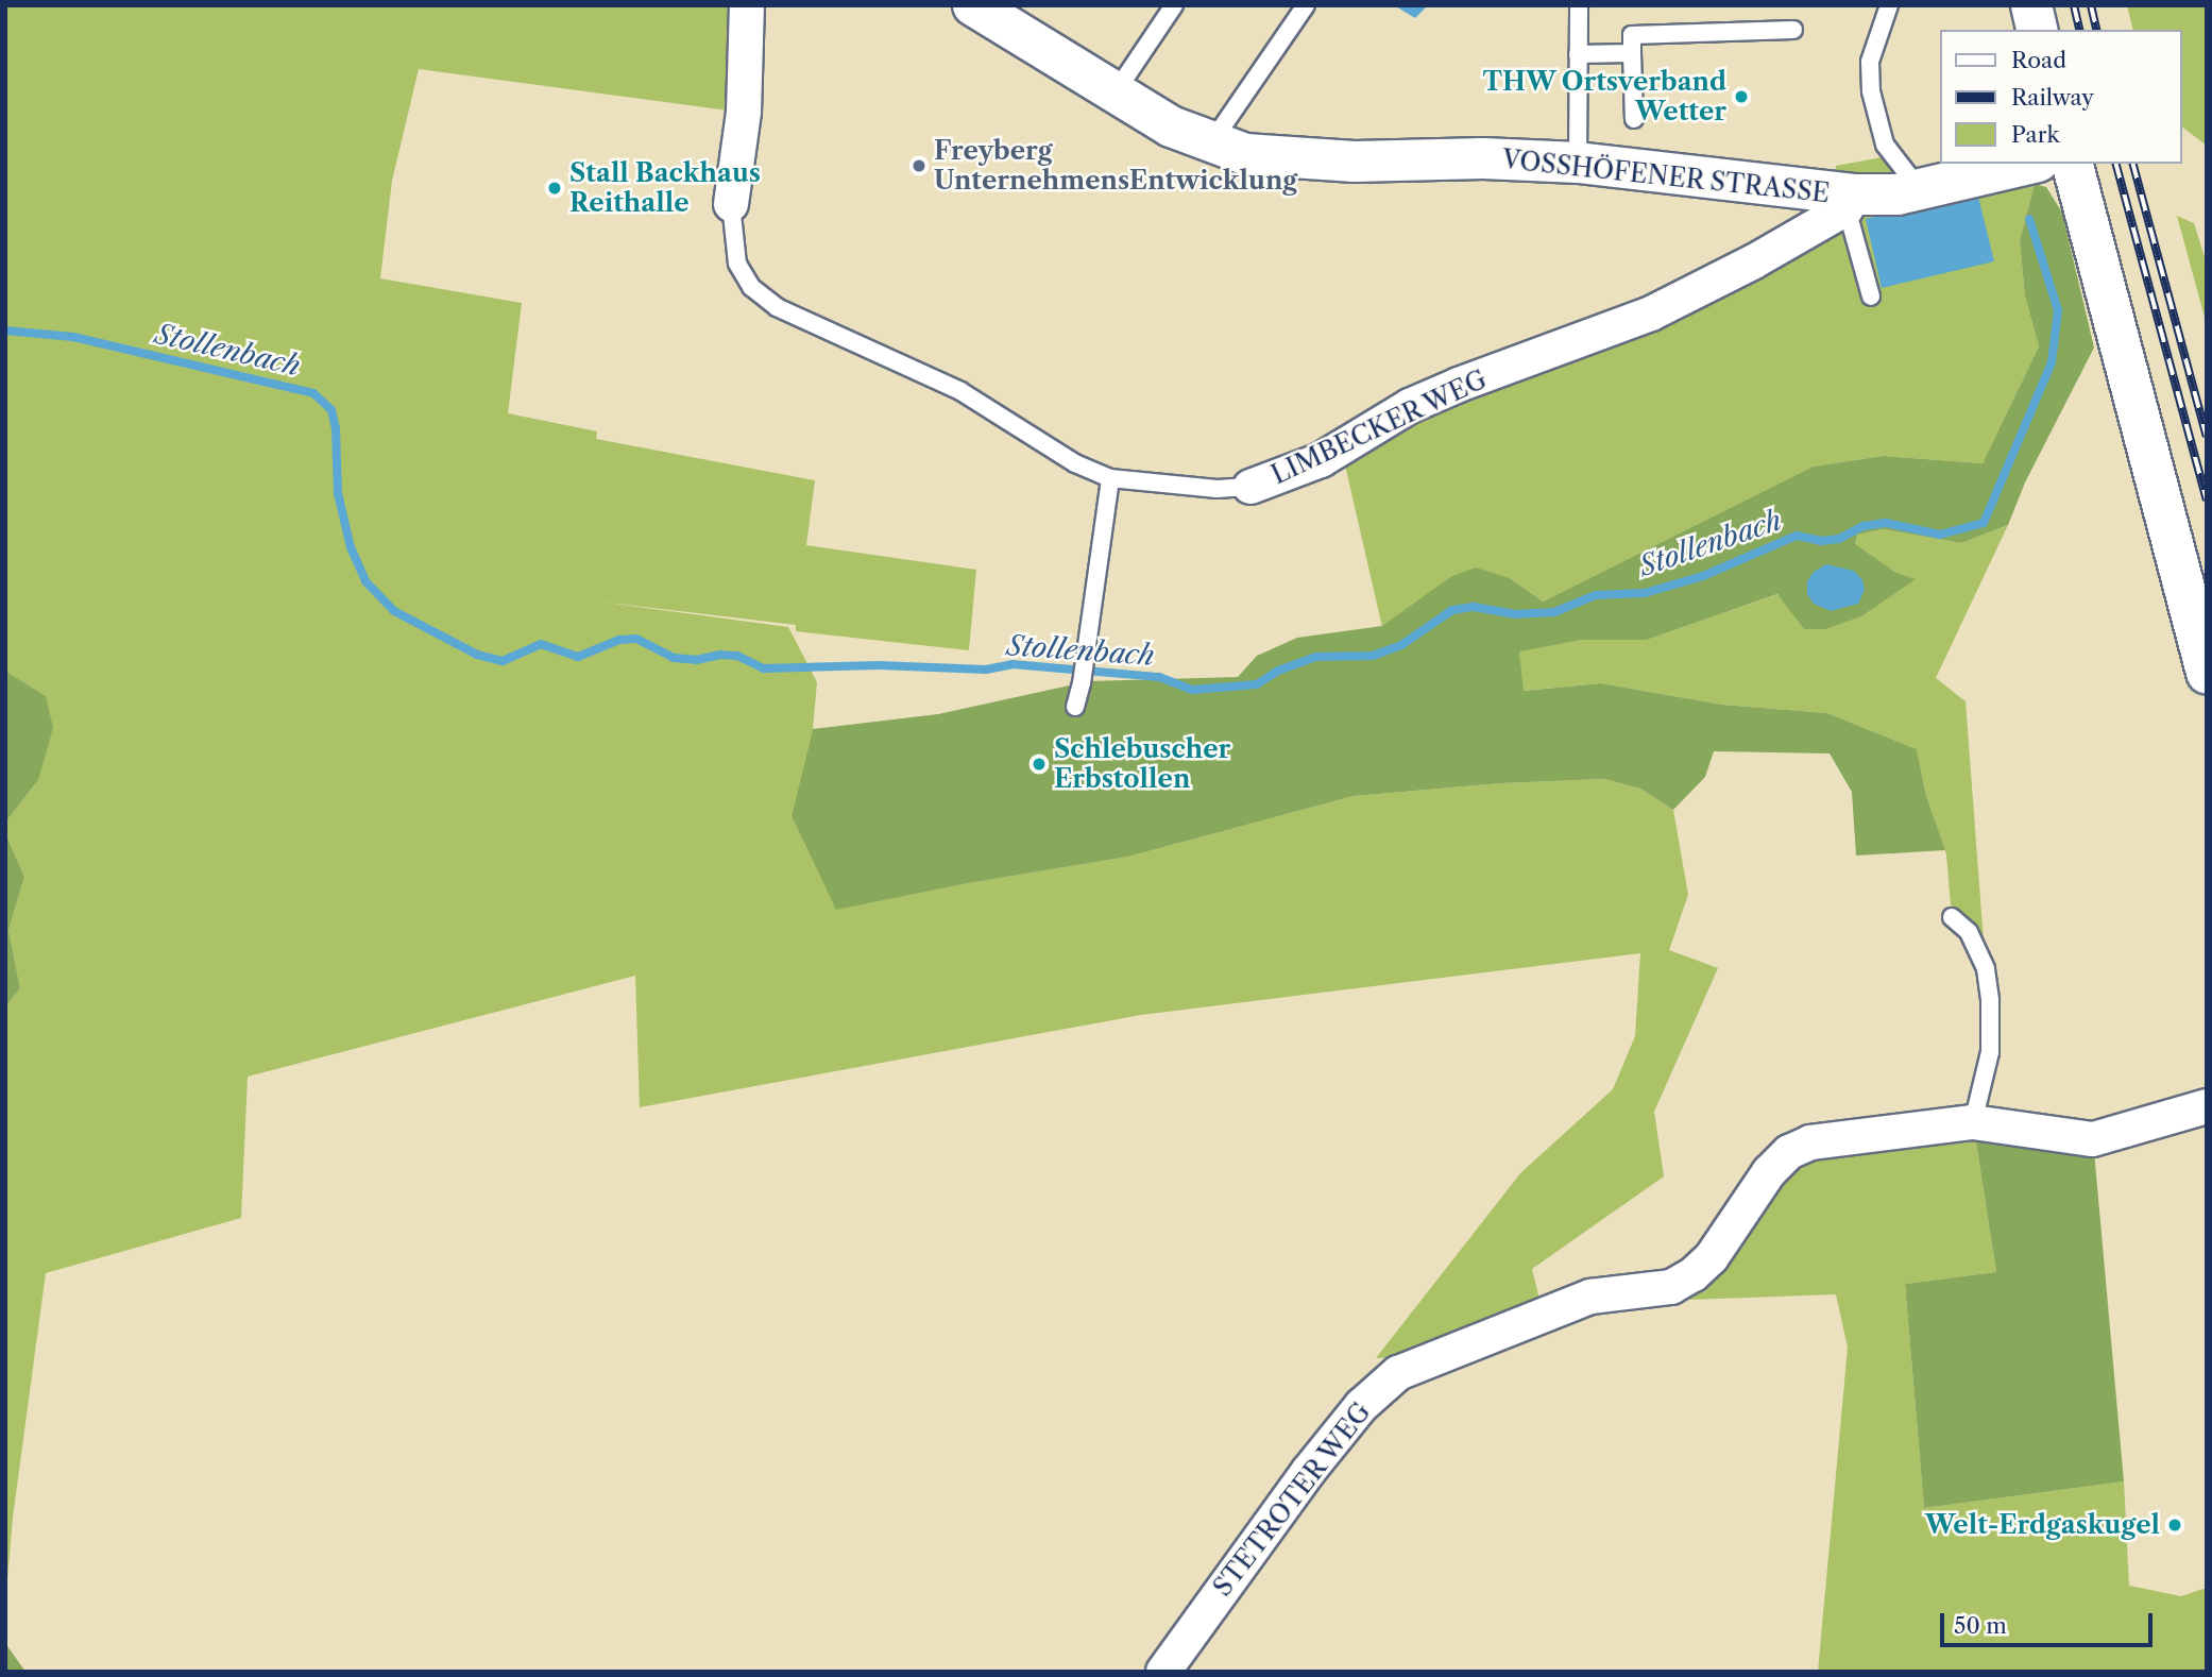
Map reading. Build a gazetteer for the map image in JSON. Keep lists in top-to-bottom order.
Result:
{
  "streets": {
    "street": ["VOSSHÖFENER STRASSE", "LIMBECKER WEG", "STETROTER WEG"]
  },
  "crossings": [
    ["VOSSHÖFENER STRASSE", "LIMBECKER WEG"]
  ],
  "water": ["Stollenbach"],
  "places": [
    "THW Ortsverband Wetter",
    "Freyberg UnternehmensEntwicklung",
    "Stall Backhaus Reithalle",
    "Schlebuscher Erbstollen",
    "Welt-Erdgaskugel"
  ],
  "legend": ["Road", "Railway", "Park"],
  "scale_bar": "50 m"
}
